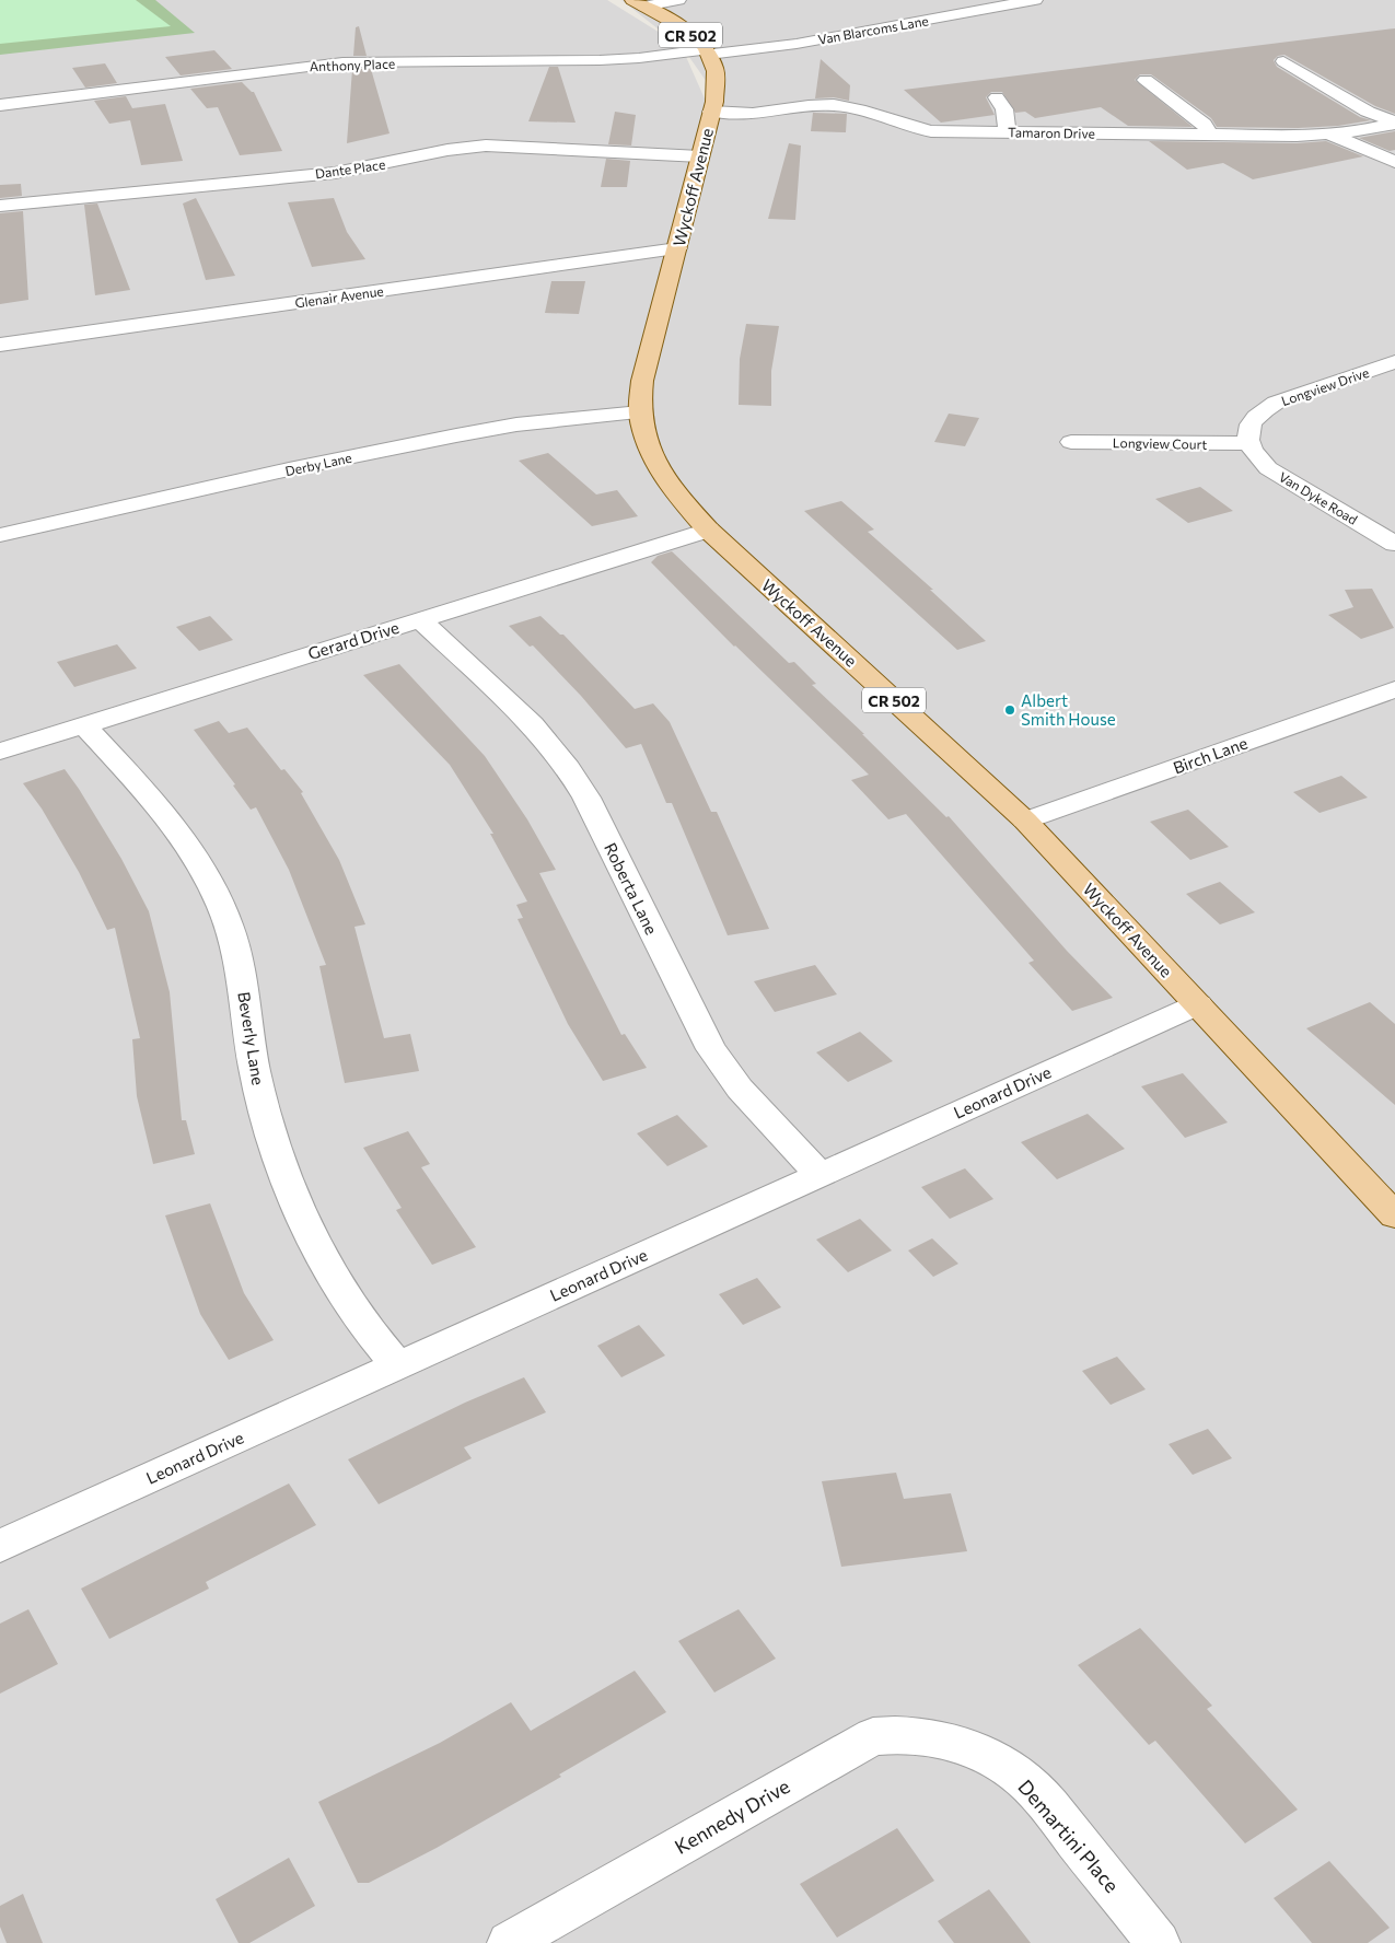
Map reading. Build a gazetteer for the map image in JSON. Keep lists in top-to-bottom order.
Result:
{
  "streets": {
    "main road": ["CR 502", "Wyckoff Avenue"],
    "street": [
      "Van Blarcoms Lane",
      "Anthony Place",
      "Tamaron Drive",
      "Dante Place",
      "Glenair Avenue",
      "Longview Drive",
      "Longview Court",
      "Derby Lane",
      "Van Dyke Road",
      "Gerard Drive",
      "Birch Lane",
      "Roberta Lane",
      "Beverly Lane",
      "Leonard Drive",
      "Kennedy Drive",
      "Demartini Place"
    ]
  },
  "crossings": [
    ["Van Blarcoms Lane", "CR 502"],
    ["Van Blarcoms Lane", "Anthony Place"],
    ["CR 502", "Anthony Place"],
    ["CR 502", "Tamaron Drive"],
    ["CR 502", "Wyckoff Avenue"],
    ["Tamaron Drive", "Wyckoff Avenue"],
    ["Dante Place", "Wyckoff Avenue"],
    ["Wyckoff Avenue", "Glenair Avenue"],
    ["Wyckoff Avenue", "Derby Lane"],
    ["Wyckoff Avenue", "Gerard Drive"],
    ["Wyckoff Avenue", "Birch Lane"],
    ["Wyckoff Avenue", "Leonard Drive"],
    ["Longview Drive", "Longview Court"],
    ["Longview Drive", "Van Dyke Road"],
    ["Longview Court", "Van Dyke Road"],
    ["Gerard Drive", "Roberta Lane"],
    ["Gerard Drive", "Beverly Lane"],
    ["Roberta Lane", "Leonard Drive"],
    ["Beverly Lane", "Leonard Drive"],
    ["Kennedy Drive", "Demartini Place"]
  ],
  "places": ["Albert Smith House"]
}
